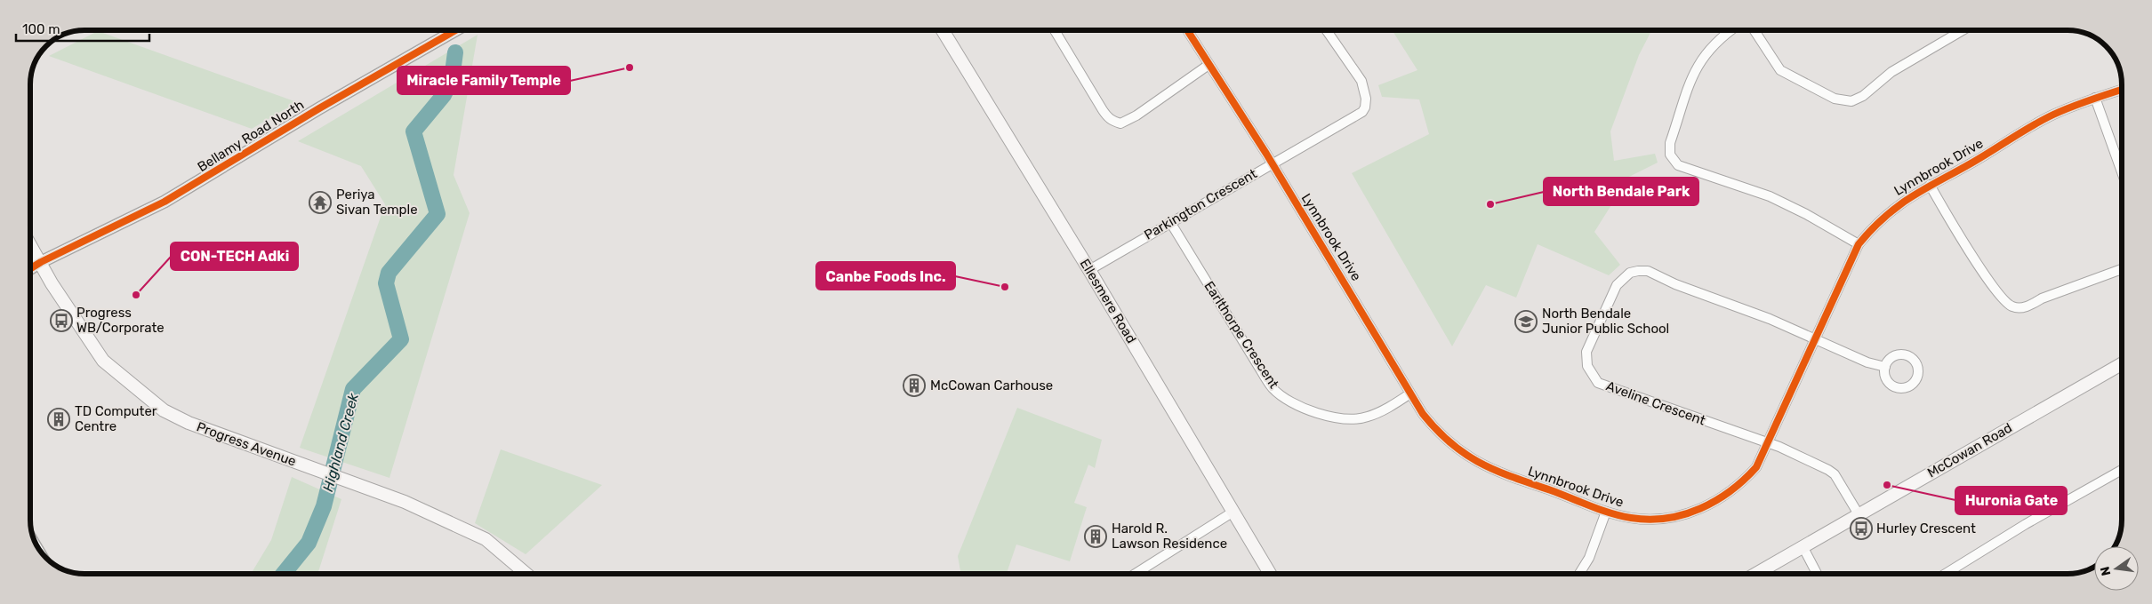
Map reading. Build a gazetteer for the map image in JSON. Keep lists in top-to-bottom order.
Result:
{
  "streets": {
    "main road": ["Ellesmere Road", "Progress Avenue", "McCowan Road"],
    "street": [
      "Bellamy Road North",
      "Lynnbrook Drive",
      "Parkington Crescent",
      "Earlthorpe Crescent",
      "Aveline Crescent"
    ]
  },
  "crossings": [
    ["Bellamy Road North", "Progress Avenue"],
    ["Lynnbrook Drive", "Parkington Crescent"],
    ["Lynnbrook Drive", "Earlthorpe Crescent"],
    ["Lynnbrook Drive", "Aveline Crescent"],
    ["Parkington Crescent", "Ellesmere Road"],
    ["Parkington Crescent", "Earlthorpe Crescent"],
    ["Aveline Crescent", "McCowan Road"]
  ],
  "water": ["Highland Creek"],
  "places": {
    "other": [
      "Miracle Family Temple",
      "North Bendale Park",
      "Canbe Foods Inc.",
      "CON-TECH Adki",
      "Huronia Gate"
    ],
    "temple": ["Periya Sivan Temple"],
    "bus stop": ["Progress WB/Corporate", "Hurley Crescent"],
    "school or university": ["North Bendale Junior Public School"],
    "building": ["McCowan Carhouse", "TD Computer Centre", "Harold R. Lawson Residence"]
  },
  "scale_bar": "100 m",
  "north": "left"
}
